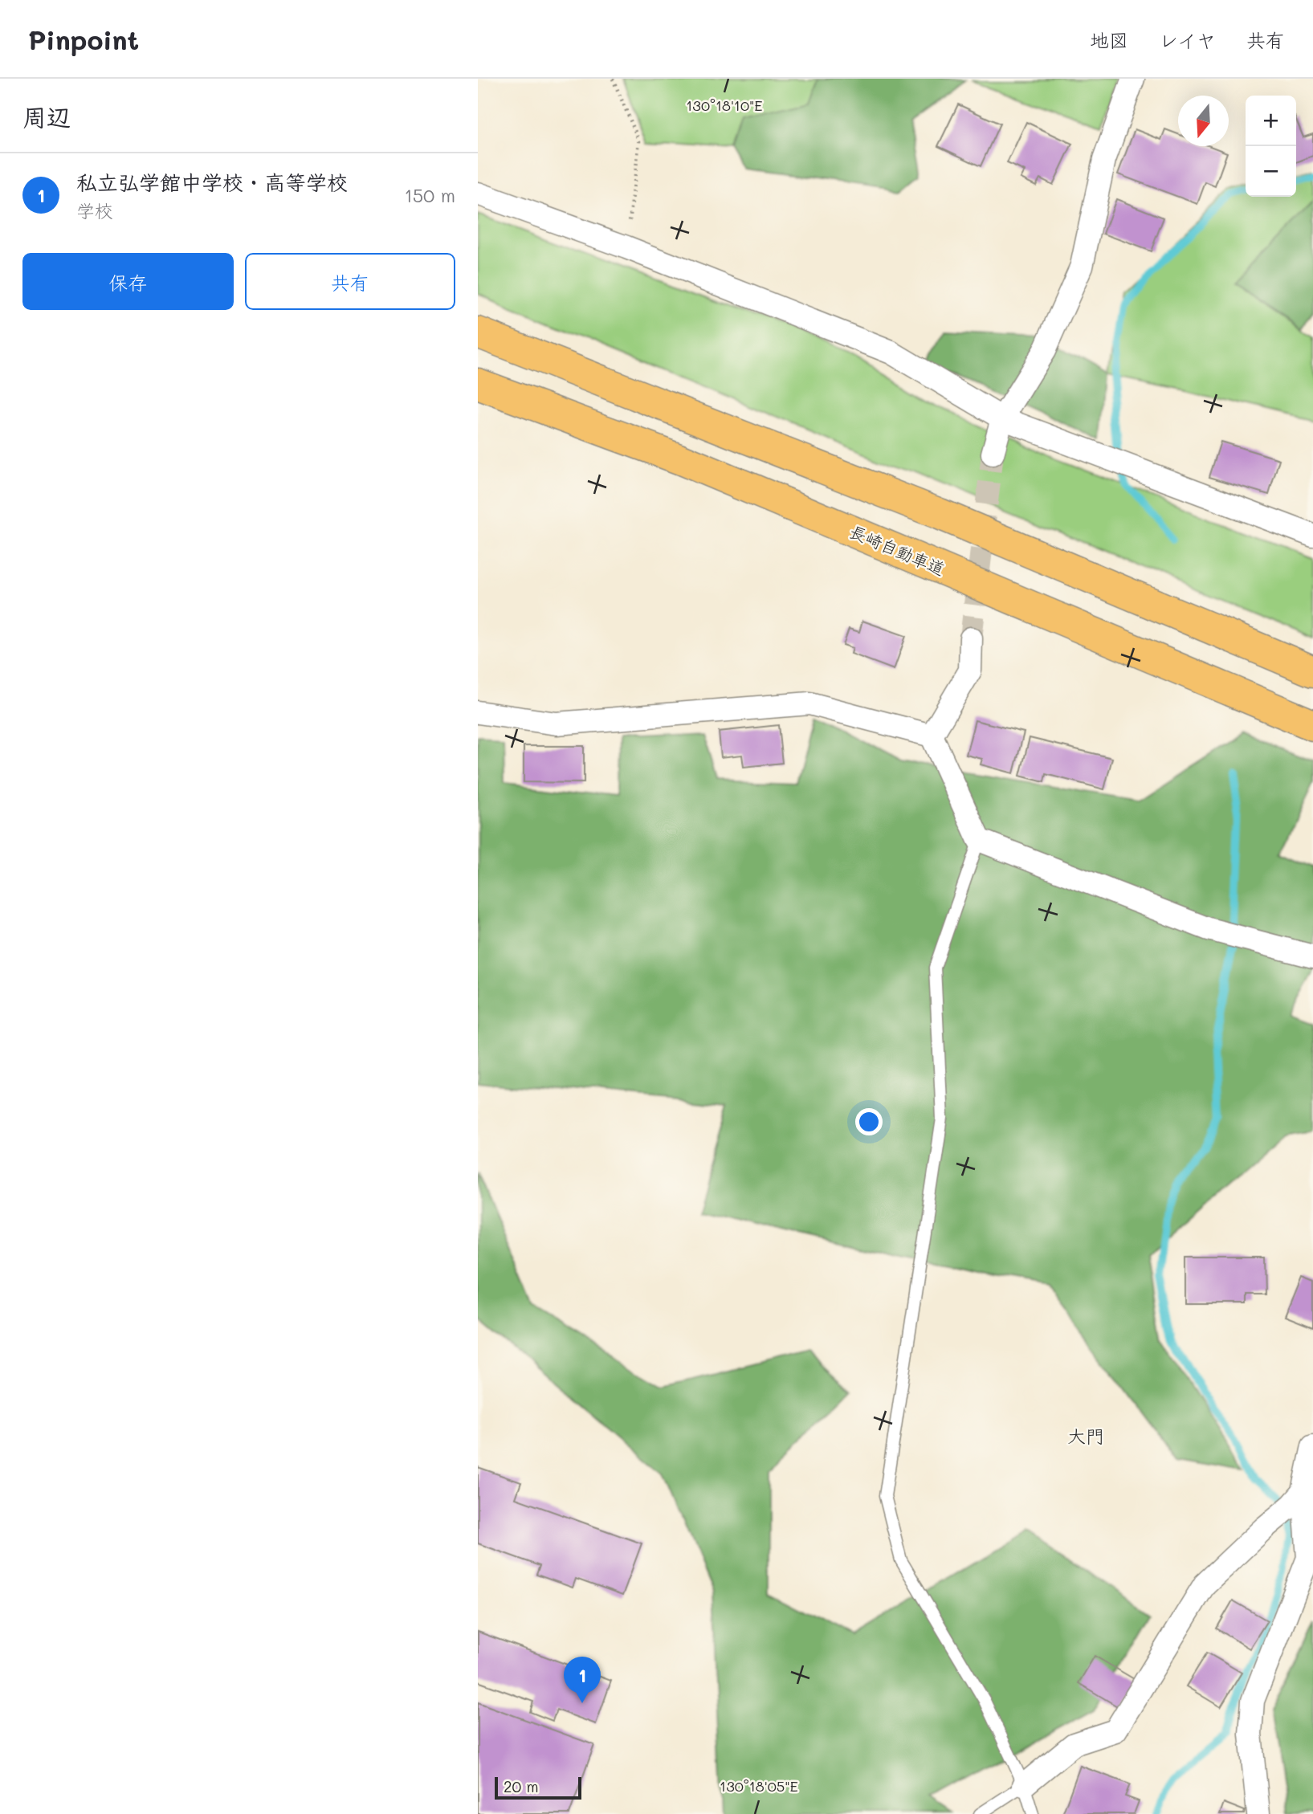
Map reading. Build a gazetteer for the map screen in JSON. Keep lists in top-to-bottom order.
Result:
{
  "streets": {
    "highway": ["長崎自動車道"]
  },
  "districts": ["大門"],
  "scale_bar": "20 m",
  "north": "bottom",
  "page": {
    "header": "Pinpoint",
    "nav": ["地図", "レイヤ", "共有"],
    "heading": "周辺",
    "map_buttons": ["+", "−"],
    "list": [
      {
        "mark": "1",
        "name": "私立弘学館中学校・高等学校",
        "note": "学校",
        "value": "150 m"
      }
    ],
    "buttons": ["保存", "共有"],
    "pins": "1",
    "scale": "20 m"
  },
  "coordinates": ["130°18'10\"E", "130°18'05\"E"]
}
